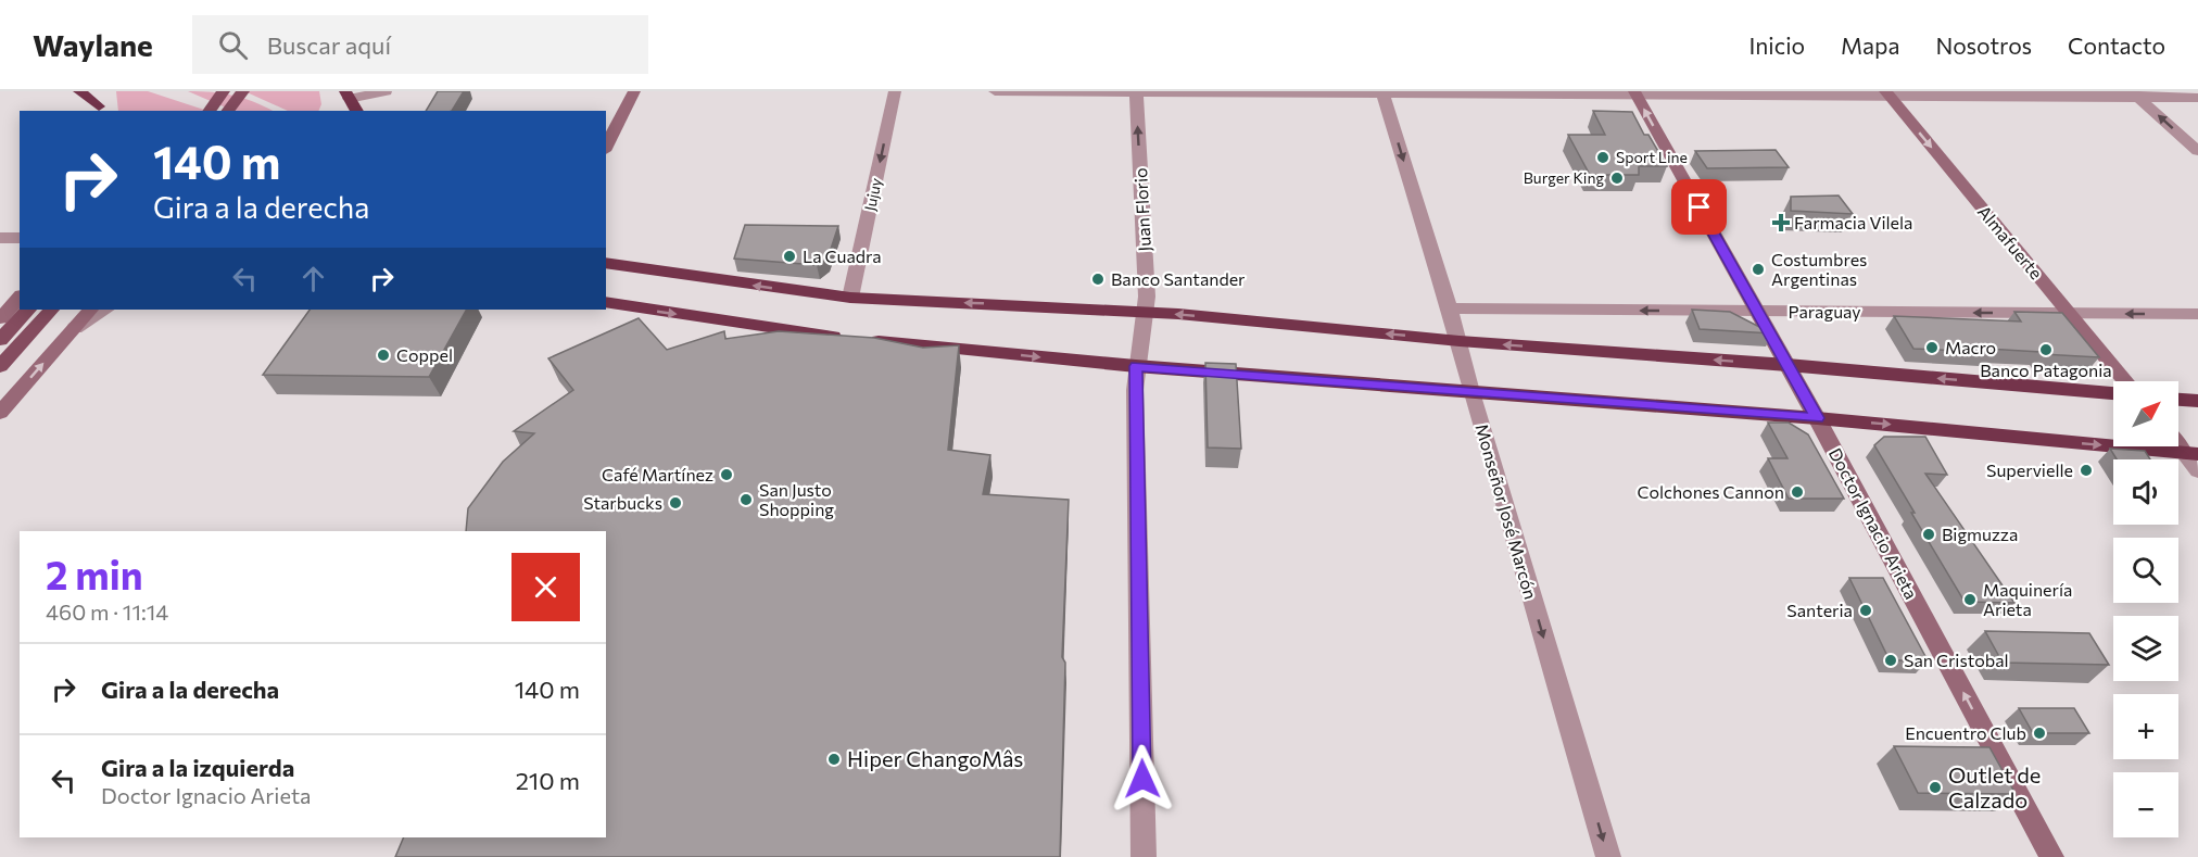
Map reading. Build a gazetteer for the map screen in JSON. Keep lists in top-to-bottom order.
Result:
{
  "streets": {
    "street": [
      "Jujuy",
      "Juan Florio",
      "Almafuerte",
      "Paraguay",
      "Monseñor José Marcón",
      "Doctor Ignacio Arieta"
    ]
  },
  "crossings": [
    ["Almafuerte", "Paraguay"],
    ["Paraguay", "Monseñor José Marcón"],
    ["Paraguay", "Doctor Ignacio Arieta"]
  ],
  "one_way": [
    "Jujuy",
    "Almafuerte",
    "Paraguay",
    "Monseñor José Marcón",
    "Doctor Ignacio Arieta"
  ],
  "places": {
    "other": [
      "Sport Line",
      "Burger King",
      "La Cuadra",
      "Costumbres Argentinas",
      "Banco Santander",
      "Macro",
      "Banco Patagonia",
      "Coppel",
      "Supervielle",
      "Café Martínez",
      "Colchones Cannon",
      "San Justo Shopping",
      "Starbucks",
      "Bigmuzza",
      "Maquinería Arieta",
      "Santeria",
      "San Cristobal",
      "Encuentro Club",
      "Hiper ChangoMâs",
      "Outlet de Calzado"
    ],
    "health": ["Farmacia Vilela"]
  },
  "north": "top right",
  "page": {
    "header": "Waylane",
    "search": "Buscar aquí",
    "nav": [
      "Inicio",
      "Mapa",
      "Nosotros",
      "Contacto"
    ],
    "turn": ["140 m", "Gira a la derecha"],
    "map_buttons": ["+", "−"],
    "heading": ["2 min", "460 m · 11:14"],
    "list": [
      {
        "name": "Gira a la derecha",
        "value": "140 m"
      },
      {
        "name": "Gira a la izquierda",
        "note": "Doctor Ignacio Arieta",
        "value": "210 m"
      }
    ]
  }
}
